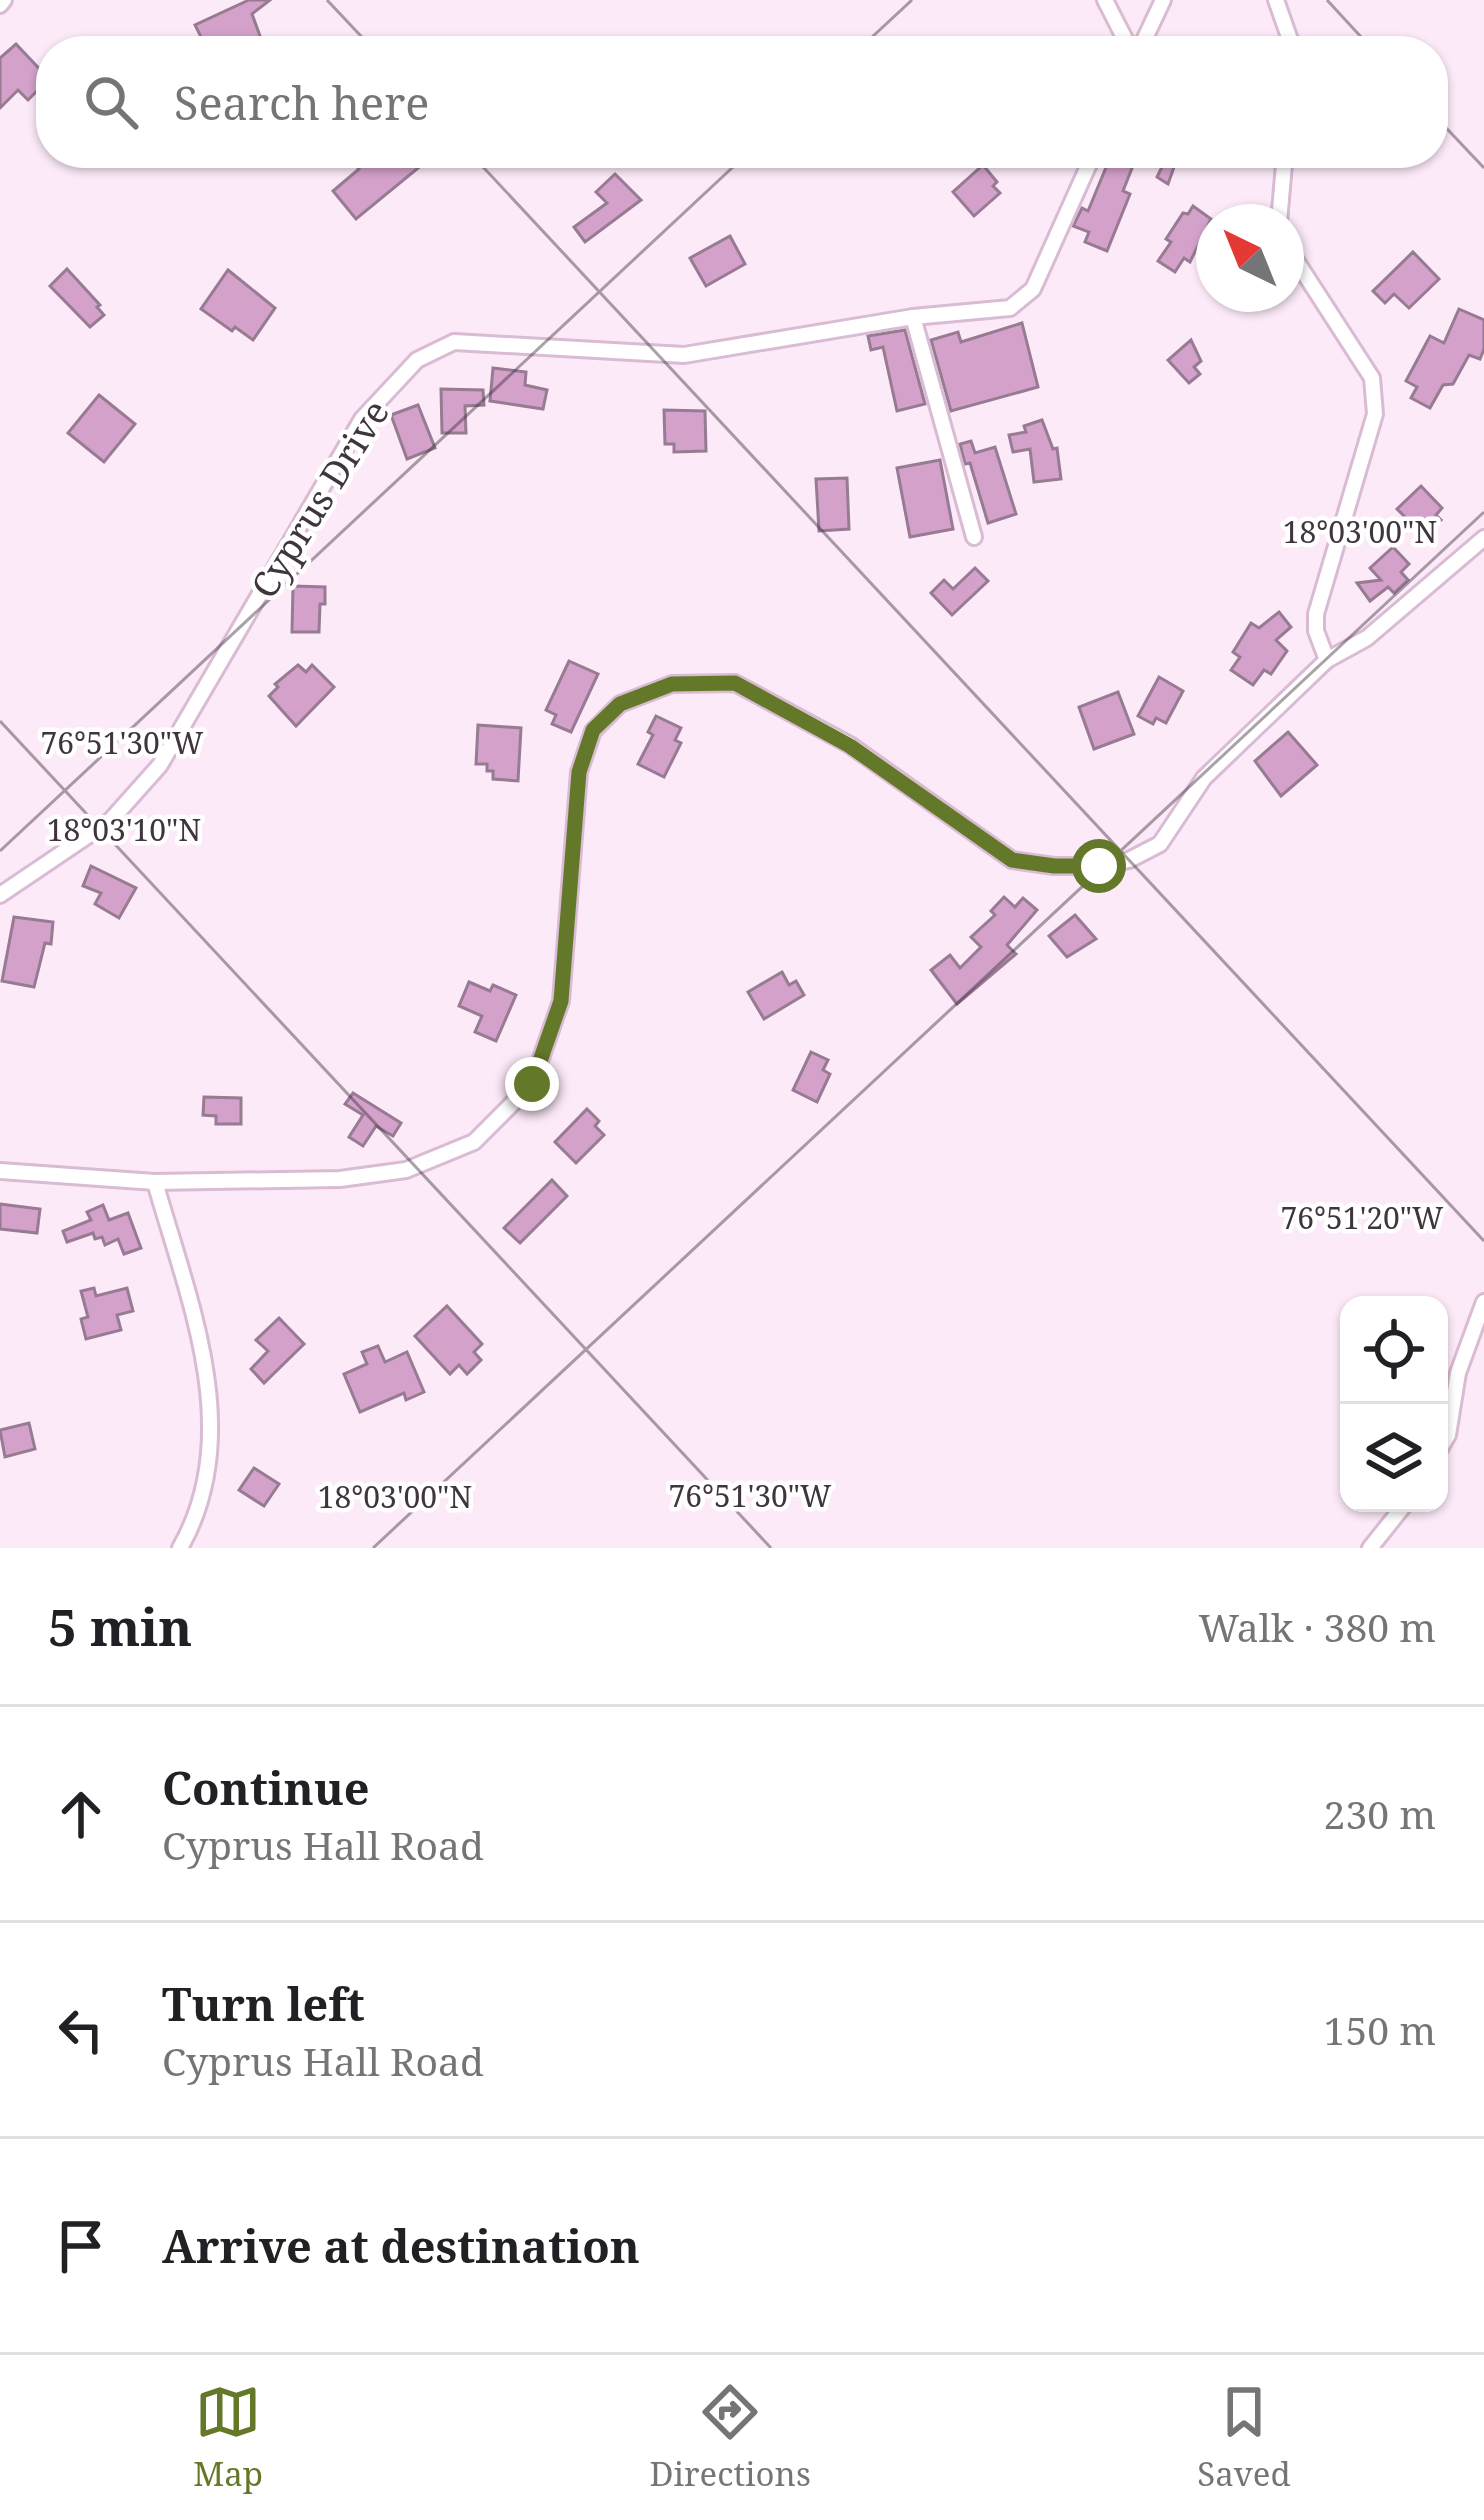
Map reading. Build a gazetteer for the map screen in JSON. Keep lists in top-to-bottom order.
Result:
{
  "streets": {
    "street": ["Cyprus Drive"]
  },
  "north": "top left",
  "page": {
    "search": "Search here",
    "heading": ["5 min", "Walk · 380 m"],
    "list": [
      ["Continue", "Cyprus Hall Road", "230 m"],
      ["Turn left", "Cyprus Hall Road", "150 m"],
      "Arrive at destination"
    ],
    "nav": ["Map", "Directions", "Saved"]
  },
  "coordinates": [
    "18°03'00\"N",
    "76°51'30\"W",
    "18°03'10\"N",
    "76°51'20\"W"
  ]
}
